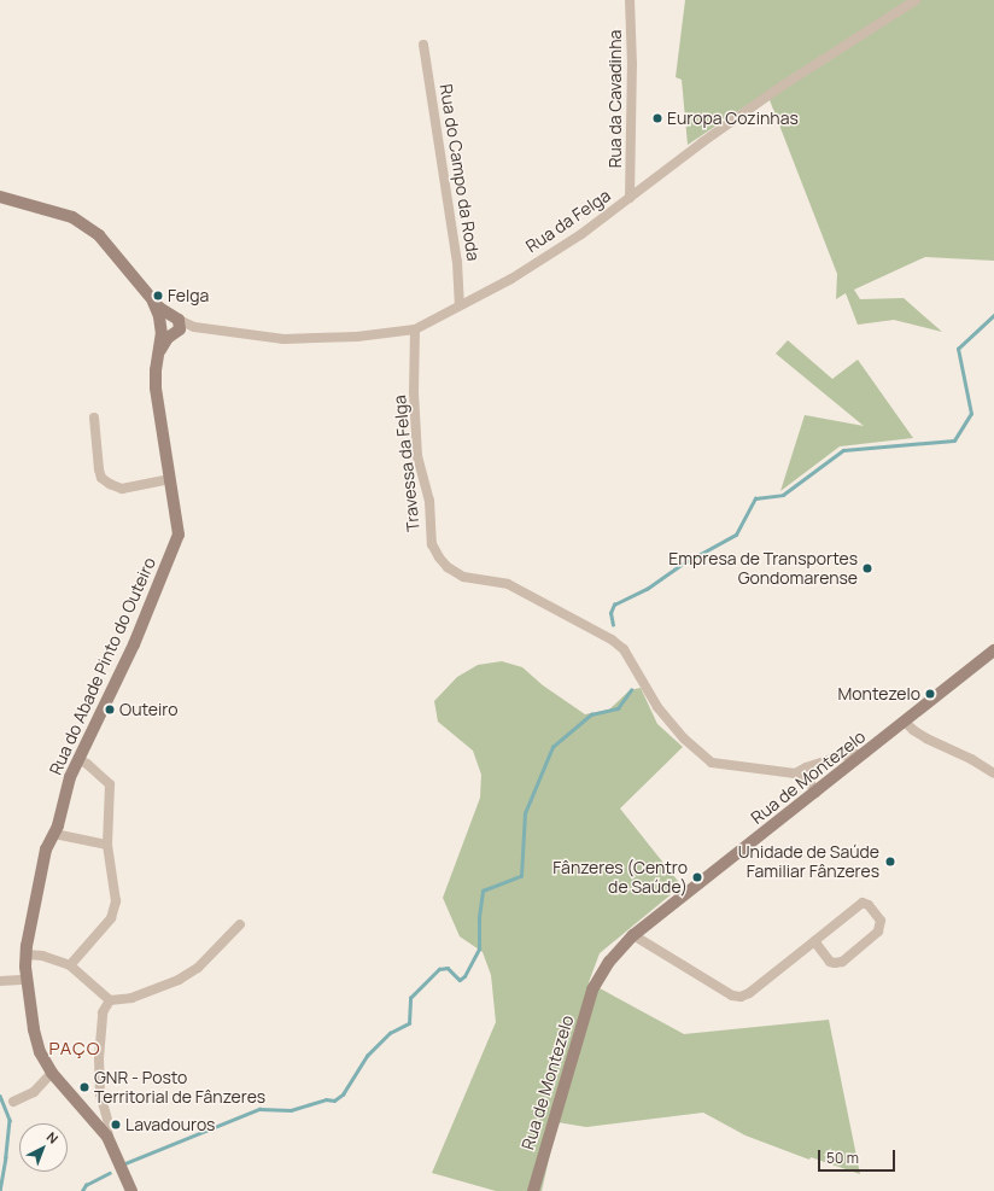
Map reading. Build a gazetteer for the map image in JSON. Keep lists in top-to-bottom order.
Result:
{
  "streets": {
    "street": [
      "Rua da Cavadinha",
      "Rua do Campo da Roda",
      "Rua da Felga",
      "Travessa da Felga",
      "Rua do Abade Pinto do Outeiro",
      "Rua de Montezelo"
    ]
  },
  "crossings": [
    ["Rua da Cavadinha", "Rua da Felga"],
    ["Rua do Campo da Roda", "Rua da Felga"],
    ["Rua da Felga", "Travessa da Felga"],
    ["Rua da Felga", "Rua do Abade Pinto do Outeiro"]
  ],
  "districts": ["PAÇO"],
  "places": [
    "Europa Cozinhas",
    "Felga",
    "Empresa de Transportes Gondomarense",
    "Montezelo",
    "Outeiro",
    "Unidade de Saúde Familiar Fânzeres",
    "Fânzeres (Centro de Saúde)",
    "GNR - Posto Territorial de Fânzeres",
    "Lavadouros"
  ],
  "scale_bar": "50 m",
  "north": "top right"
}
